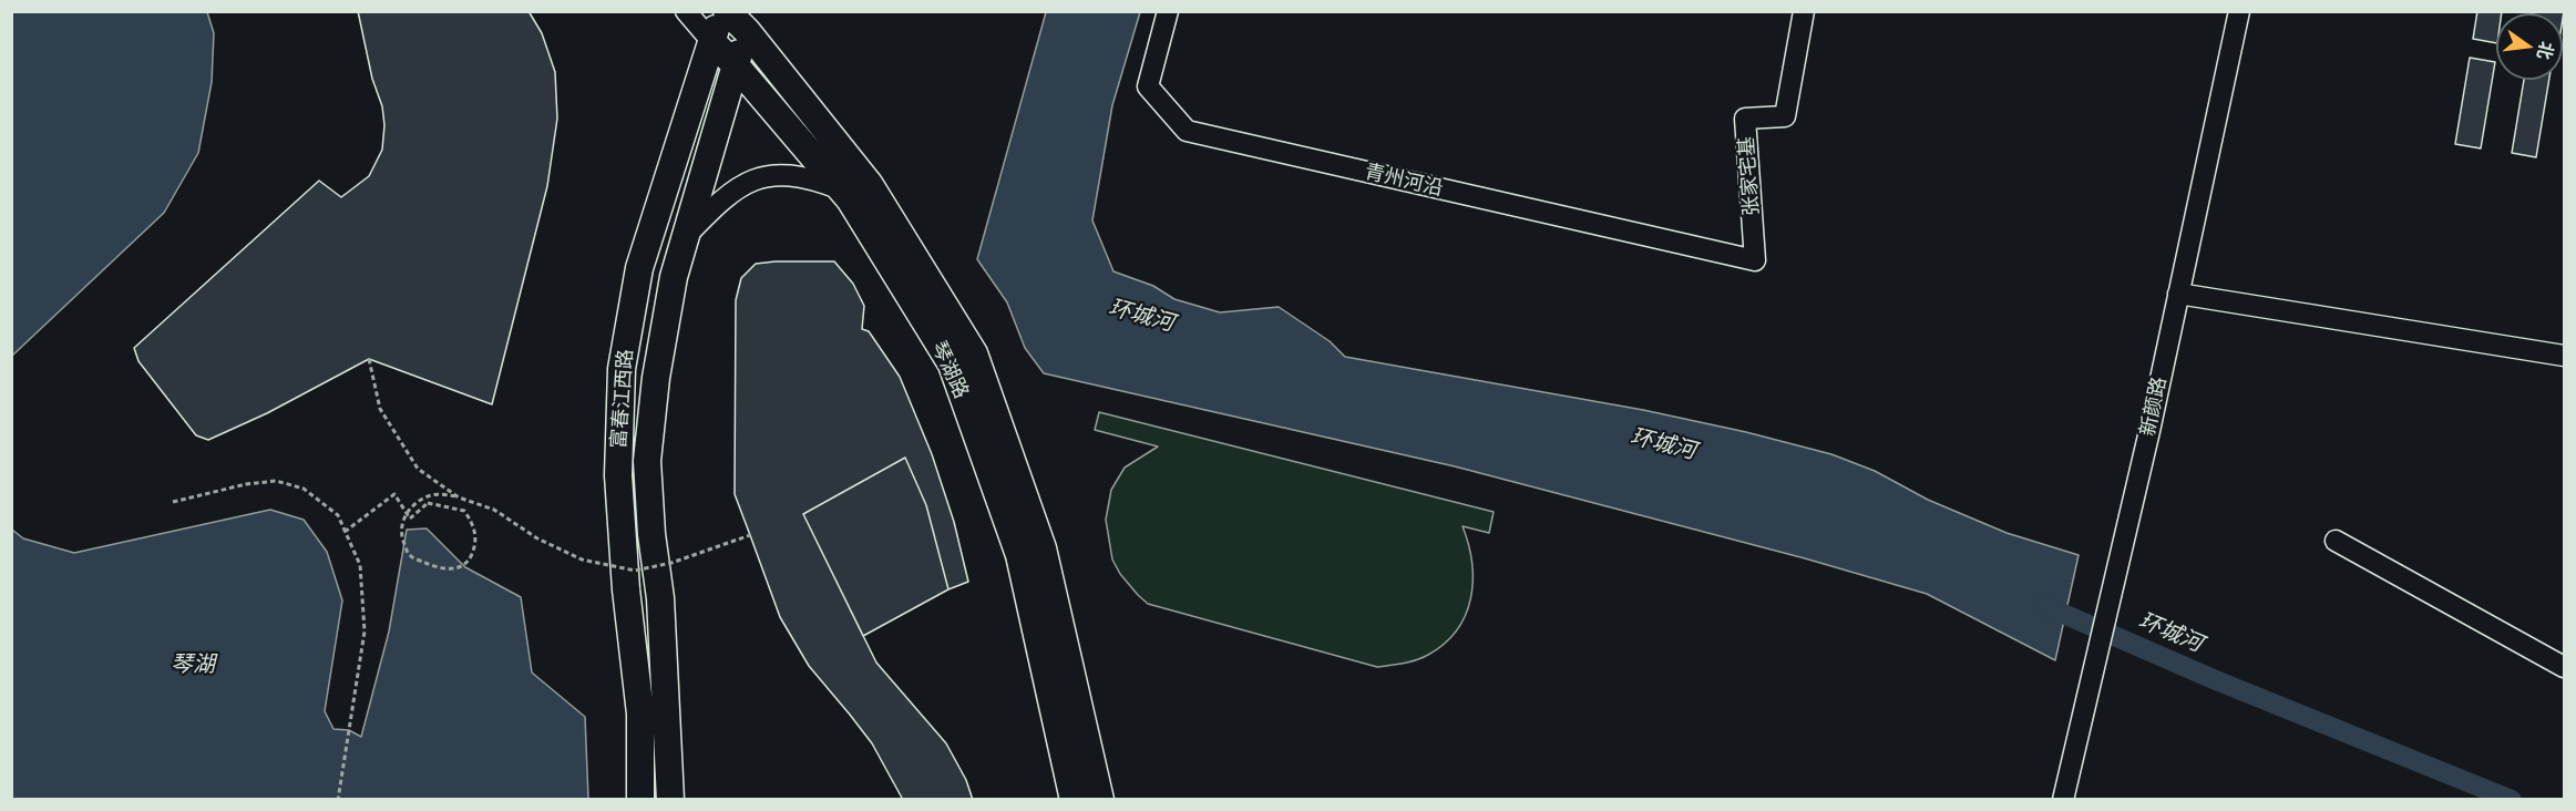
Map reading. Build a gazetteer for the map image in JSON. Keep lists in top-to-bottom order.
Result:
{
  "streets": {
    "main road": ["琴湖路", "富春江西路"],
    "street": ["张家宅基", "青州河沿", "新颜路"]
  },
  "crossings": [
    ["张家宅基", "青州河沿"],
    ["琴湖路", "富春江西路"]
  ],
  "water": ["环城河", "琴湖"],
  "north": "right"
}
